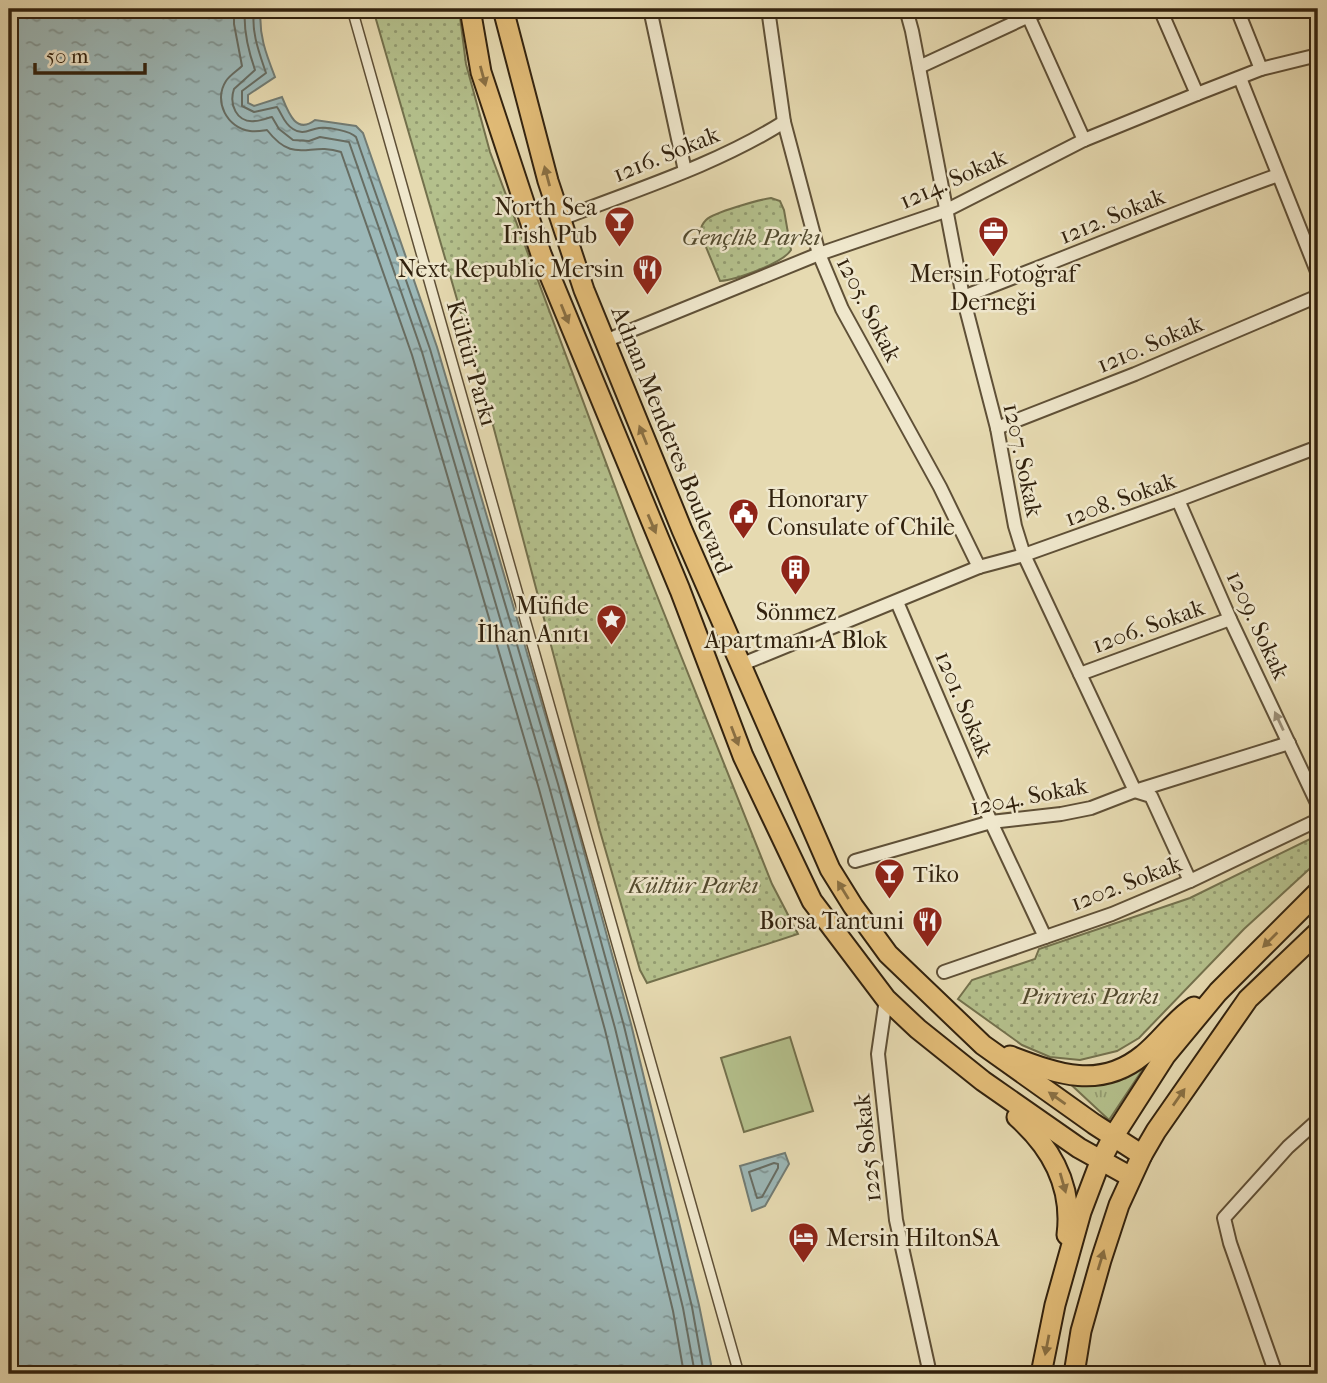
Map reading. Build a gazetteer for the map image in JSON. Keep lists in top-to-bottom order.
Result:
{
  "streets": {
    "main road": ["Adnan Menderes Boulevard"],
    "street": [
      "1216. Sokak",
      "1214. Sokak",
      "1212. Sokak",
      "1205. Sokak",
      "1210. Sokak",
      "Kültür Parkı",
      "1207. Sokak",
      "1208. Sokak",
      "1209. Sokak",
      "1206. Sokak",
      "1201. Sokak",
      "1204. Sokak",
      "1202. Sokak",
      "1225 Sokak"
    ]
  },
  "crossings": [
    ["1216. Sokak", "1205. Sokak"],
    ["1216. Sokak", "Adnan Menderes Boulevard"],
    ["1214. Sokak", "1205. Sokak"],
    ["1214. Sokak", "Adnan Menderes Boulevard"],
    ["1214. Sokak", "1207. Sokak"],
    ["1212. Sokak", "1207. Sokak"],
    ["1205. Sokak", "1208. Sokak"],
    ["1210. Sokak", "1207. Sokak"],
    ["Adnan Menderes Boulevard", "1208. Sokak"],
    ["Adnan Menderes Boulevard", "1225 Sokak"],
    ["1207. Sokak", "1208. Sokak"],
    ["1207. Sokak", "1206. Sokak"],
    ["1207. Sokak", "1204. Sokak"],
    ["1207. Sokak", "1202. Sokak"],
    ["1208. Sokak", "1209. Sokak"],
    ["1208. Sokak", "1201. Sokak"],
    ["1209. Sokak", "1206. Sokak"],
    ["1209. Sokak", "1204. Sokak"],
    ["1201. Sokak", "1204. Sokak"],
    ["1201. Sokak", "1202. Sokak"]
  ],
  "one_way": ["1209. Sokak"],
  "parks": ["Gençlik Parkı", "Kültür Parkı", "Pirireis Parkı"],
  "places": {
    "bar": ["North Sea Irish Pub", "Тiko"],
    "office": ["Mersin Fotoğraf Derneği"],
    "restaurant": ["Next Republic Mersin", "Borsa Tantuni"],
    "public building": ["Honorary Consulate of Chile"],
    "building": ["Sönmez Apartmanı A Blok"],
    "place": ["Müfide İlhan Anıtı"],
    "hotel": ["Mersin HiltonSA"]
  },
  "scale_bar": "50 m"
}
